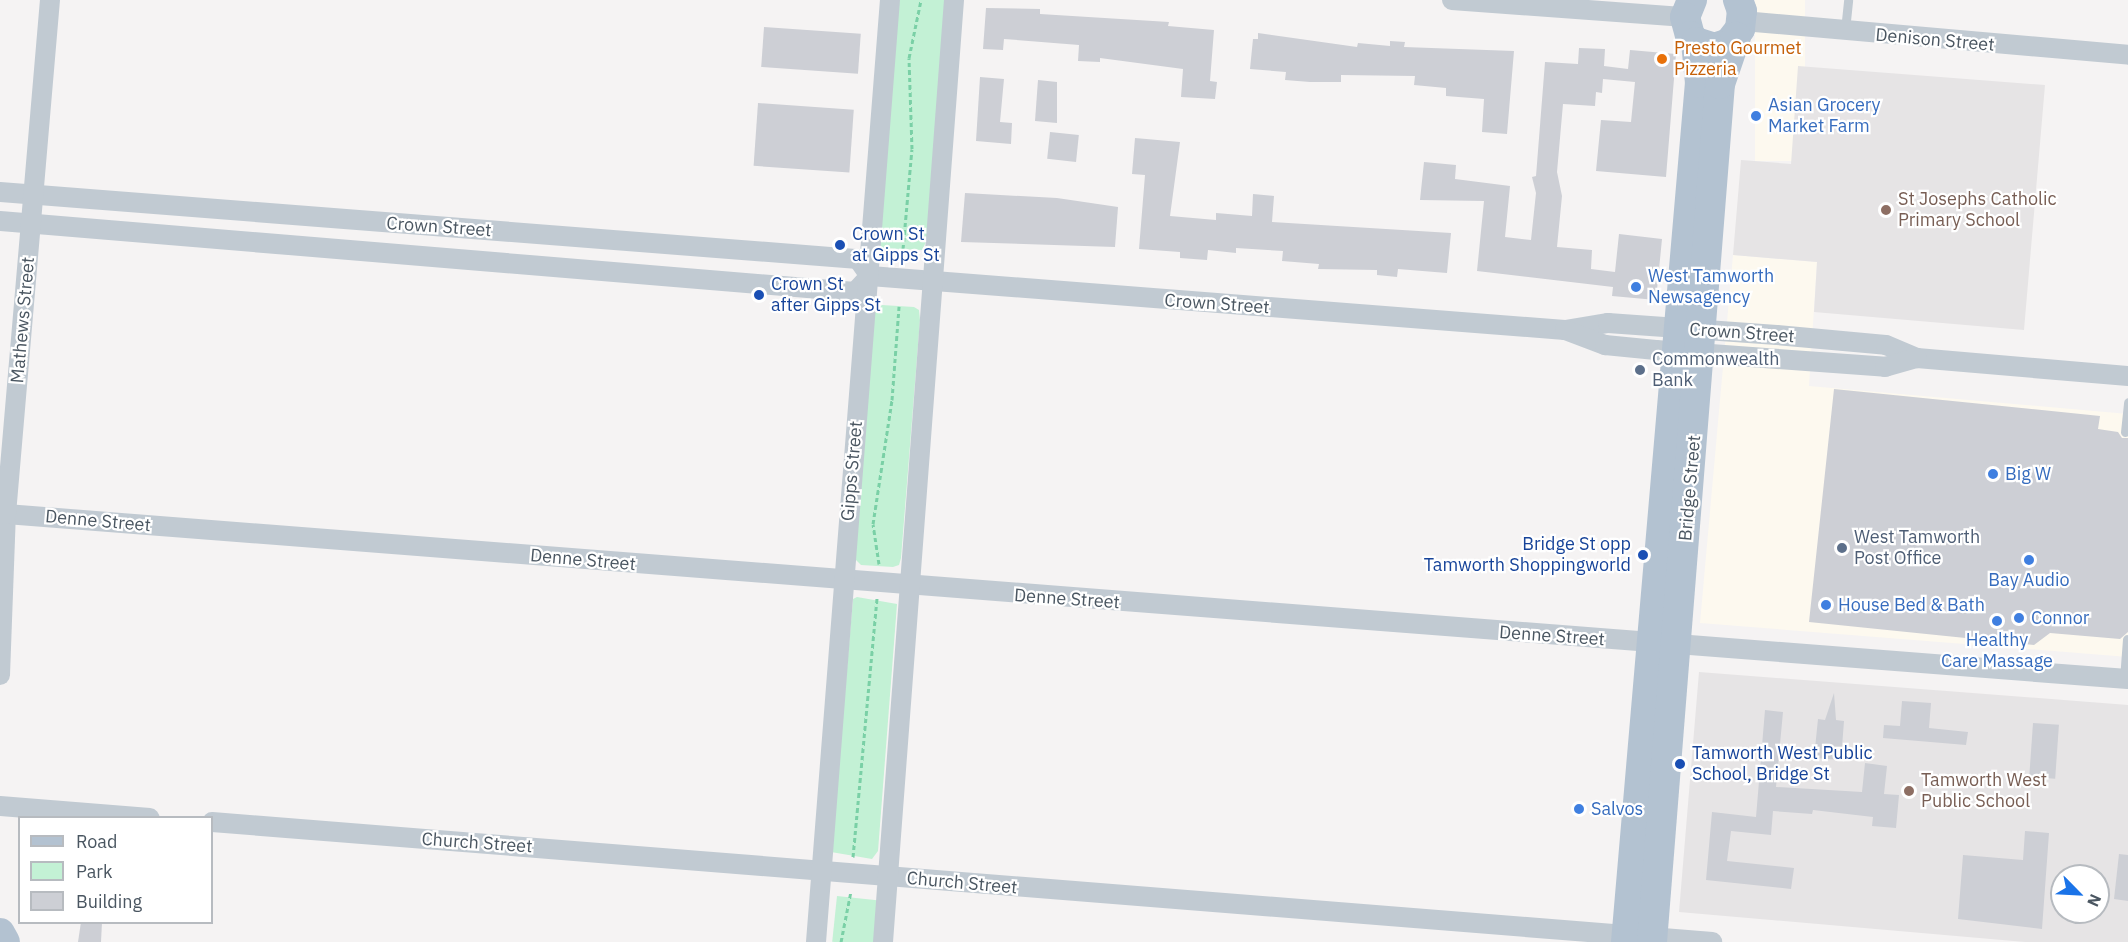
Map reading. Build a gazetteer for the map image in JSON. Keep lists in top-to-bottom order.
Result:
{
  "streets": {
    "main road": ["Bridge Street"],
    "street": [
      "Denison Street",
      "Crown Street",
      "Mathews Street",
      "Gipps Street",
      "Denne Street",
      "Church Street"
    ]
  },
  "crossings": [
    ["Denison Street", "Bridge Street"],
    ["Crown Street", "Mathews Street"],
    ["Crown Street", "Gipps Street"],
    ["Crown Street", "Bridge Street"],
    ["Mathews Street", "Denne Street"],
    ["Gipps Street", "Denne Street"],
    ["Gipps Street", "Church Street"],
    ["Bridge Street", "Denne Street"],
    ["Bridge Street", "Church Street"]
  ],
  "places": [
    "Presto Gourmet Pizzeria",
    "Asian Grocery Market Farm",
    "St Josephs Catholic Primary School",
    "Crown St at Gipps St",
    "West Tamworth Newsagency",
    "Crown St after Gipps St",
    "Commonwealth Bank",
    "Big W",
    "West Tamworth Post Office",
    "Bridge St opp Tamworth Shoppingworld",
    "Bay Audio",
    "House Bed & Bath",
    "Connor",
    "Healthy Care Massage",
    "Tamworth West Public School, Bridge St",
    "Tamworth West Public School",
    "Salvos"
  ],
  "legend": ["Road", "Park", "Building"],
  "north": "bottom right"
}
